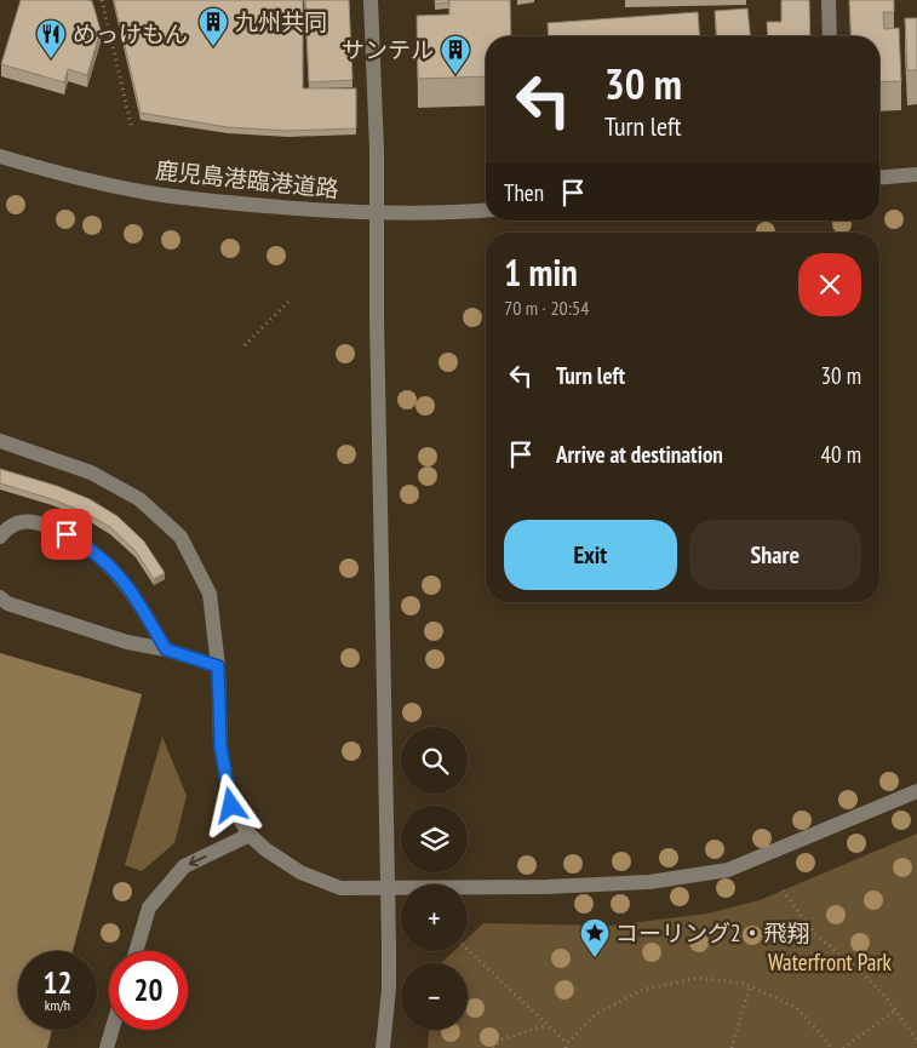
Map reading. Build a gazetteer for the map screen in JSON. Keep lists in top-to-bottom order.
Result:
{
  "streets": {
    "street": ["鹿児島港臨港道路"]
  },
  "parks": ["Waterfront Park"],
  "places": {
    "building": ["九州共同", "サンテル"],
    "restaurant": ["めっけもん"],
    "place": ["コーリング2・飛翔"]
  },
  "page": {
    "turn": ["30 m", "Turn left"],
    "then": "Then",
    "heading": ["1 min", "70 m · 20:54"],
    "list": [
      {
        "name": "Turn left",
        "value": "30 m"
      },
      {
        "name": "Arrive at destination",
        "value": "40 m"
      }
    ],
    "buttons": ["Exit", "Share"],
    "map_buttons": ["+", "−"],
    "speed": "12 km/h",
    "limit": "20"
  }
}
